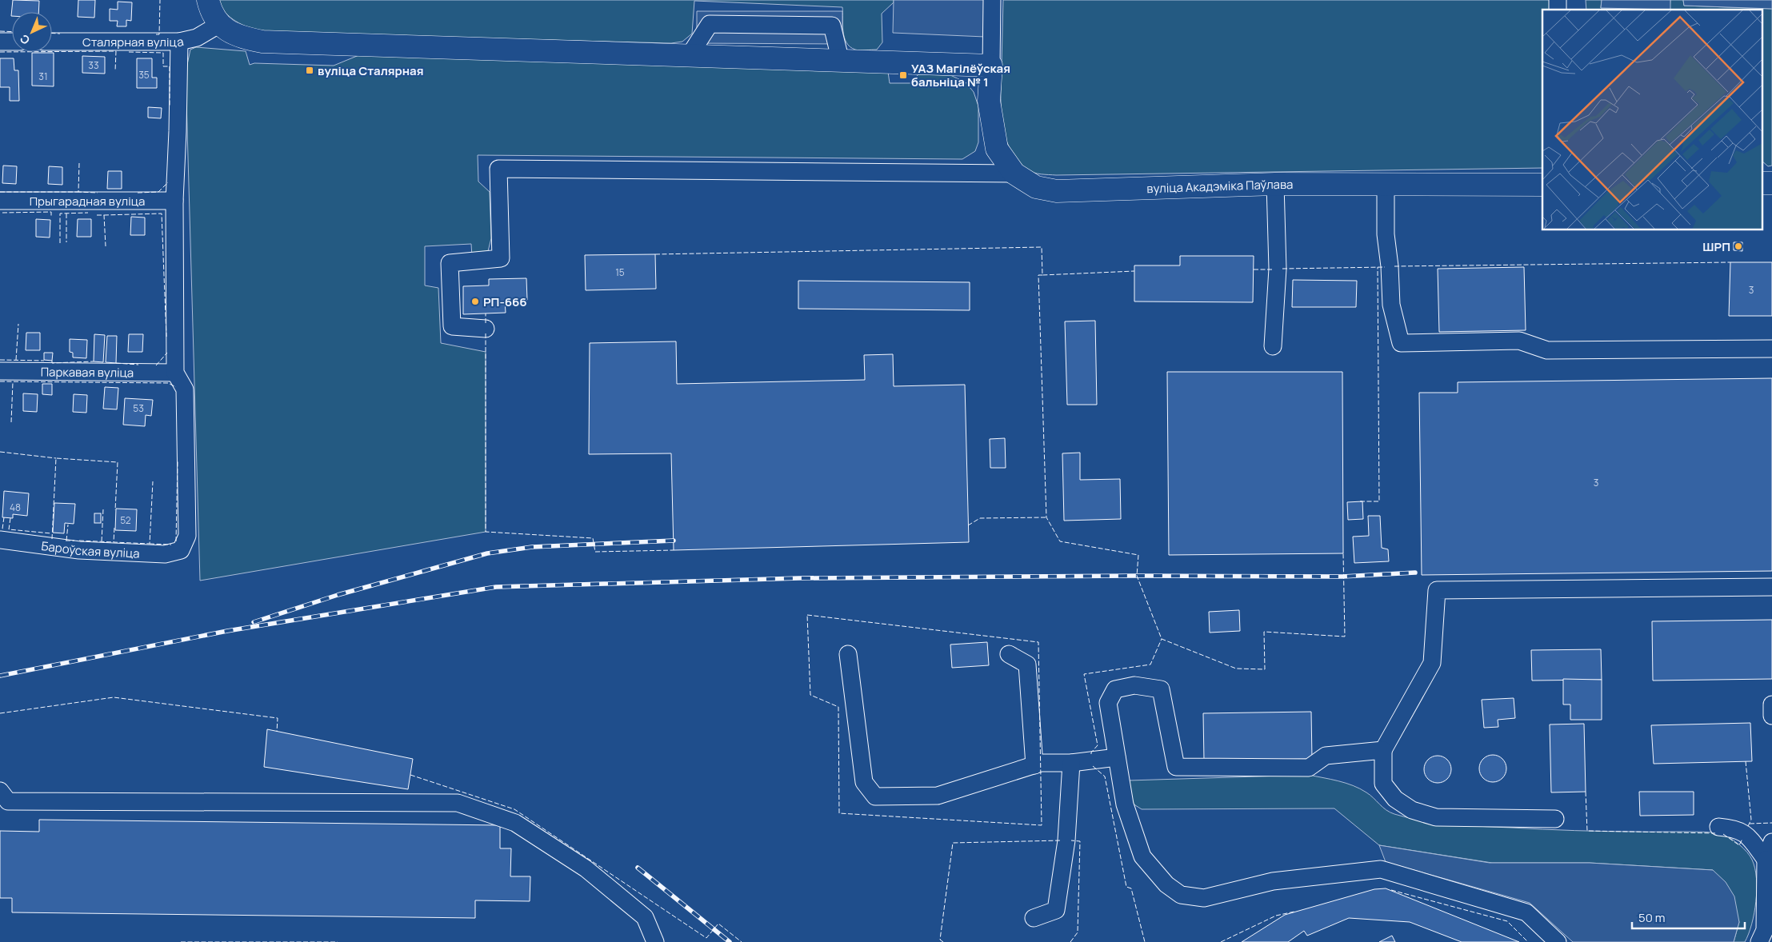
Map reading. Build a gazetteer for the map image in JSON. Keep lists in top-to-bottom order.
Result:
{
  "streets": {
    "main road": ["вуліца Акадэміка Паўлава"],
    "street": [
      "Сталярная вуліца",
      "Прыгарадная вуліца",
      "Паркавая вуліца",
      "Бароўская вуліца"
    ]
  },
  "crossings": [
    ["Паркавая вуліца", "Бароўская вуліца"]
  ],
  "places": {
    "transit": ["вуліца Сталярная", "УАЗ Магілёўская бальніца № 1"],
    "other": ["ШРП", "РП-666"]
  },
  "house_numbers": [
    "33",
    "35",
    "31",
    "15",
    "3",
    "53",
    "3",
    "48",
    "52"
  ],
  "scale_bar": "50 m",
  "north": "bottom left"
}
